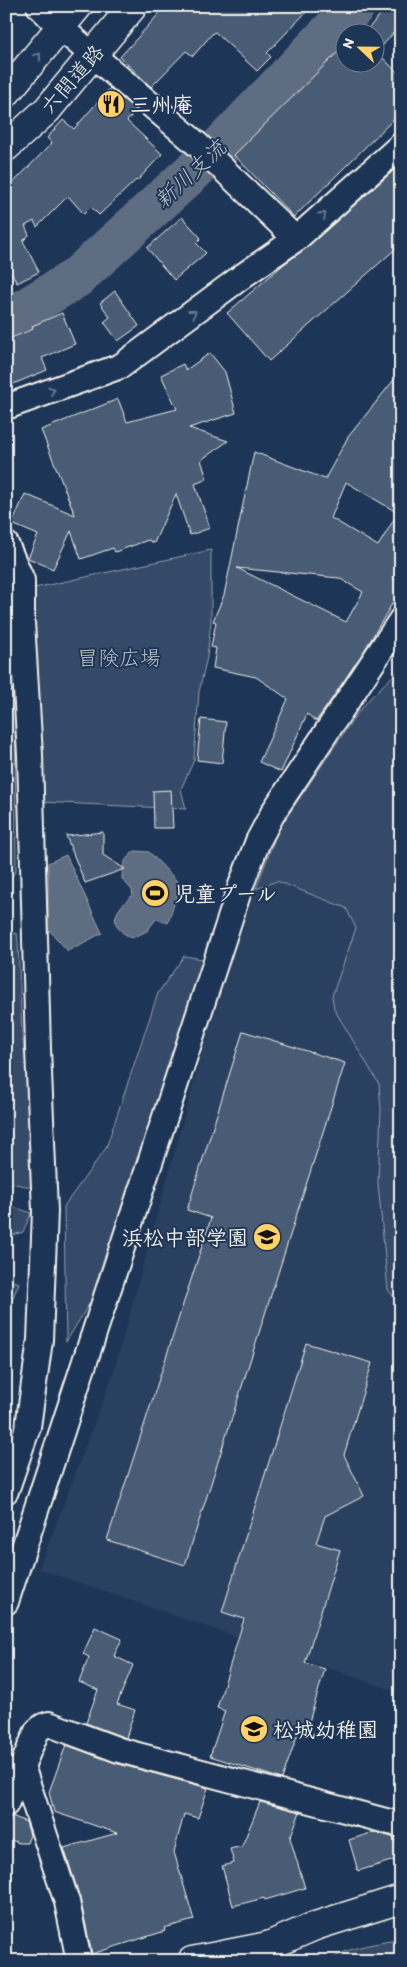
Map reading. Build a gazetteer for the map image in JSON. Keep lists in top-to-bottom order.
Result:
{
  "streets": {
    "main road": ["六間道路"]
  },
  "water": ["新川支流"],
  "parks": ["冒険広場"],
  "places": {
    "restaurant": ["三州庵"],
    "sports": ["児童プール"],
    "school or university": ["浜松中部学園", "松城幼稚園"]
  },
  "north": "left"
}
